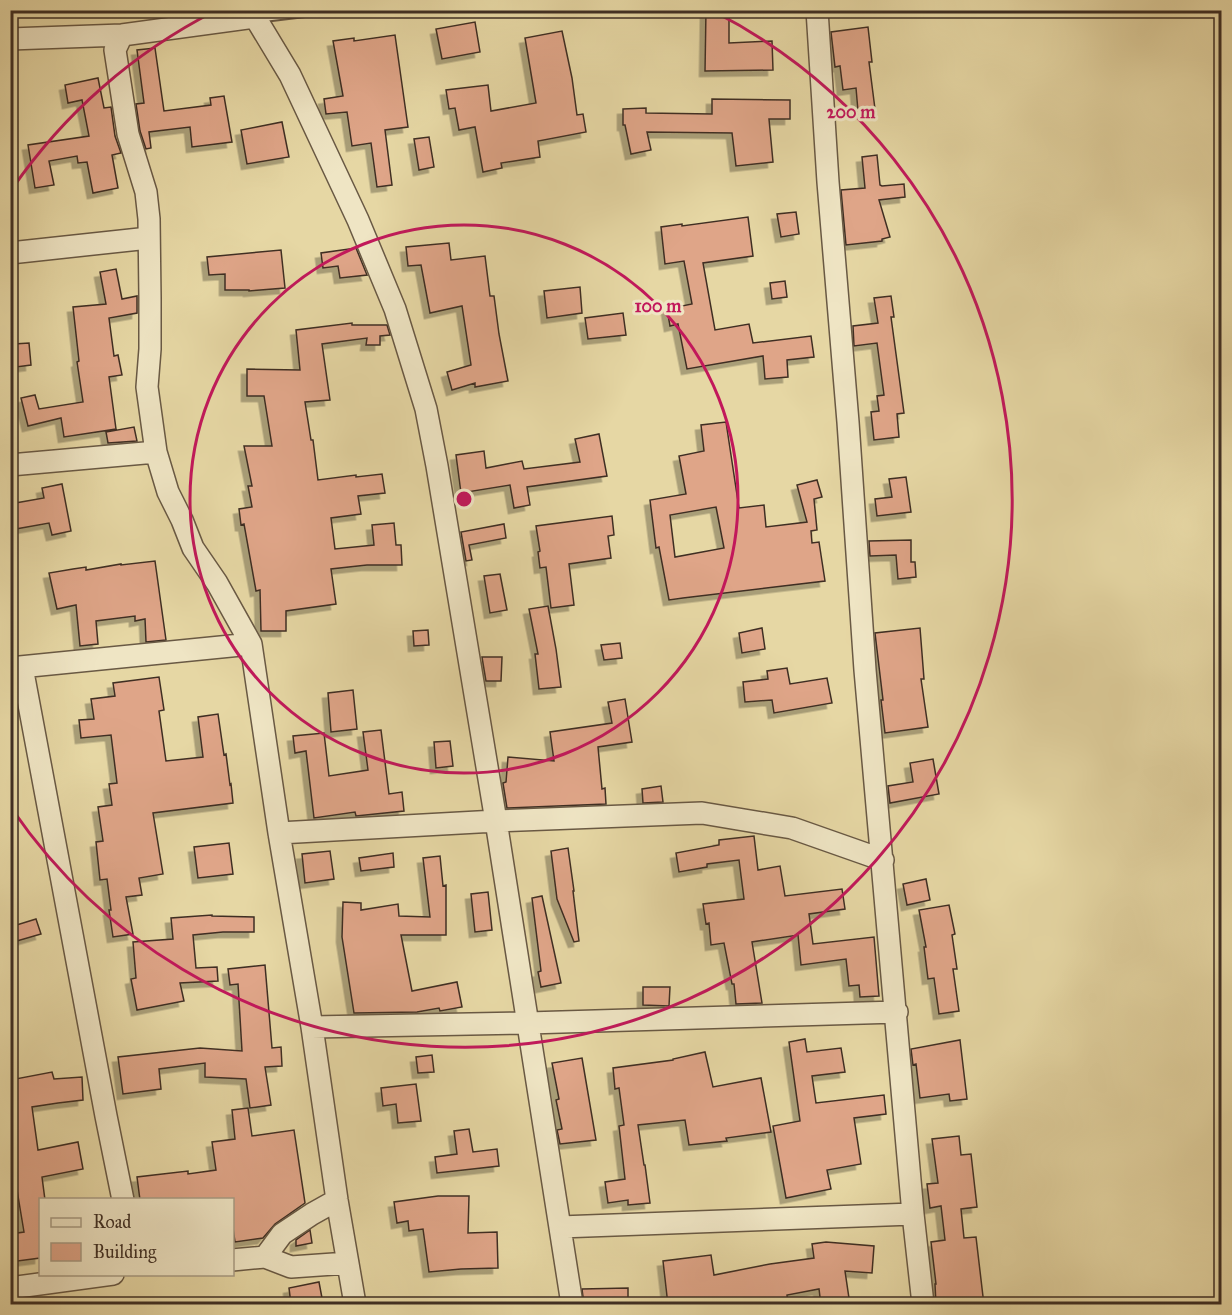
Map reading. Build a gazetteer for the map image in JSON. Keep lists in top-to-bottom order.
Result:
{
  "legend": ["Road", "Building"],
  "rings": ["200 m", "100 m"]
}
